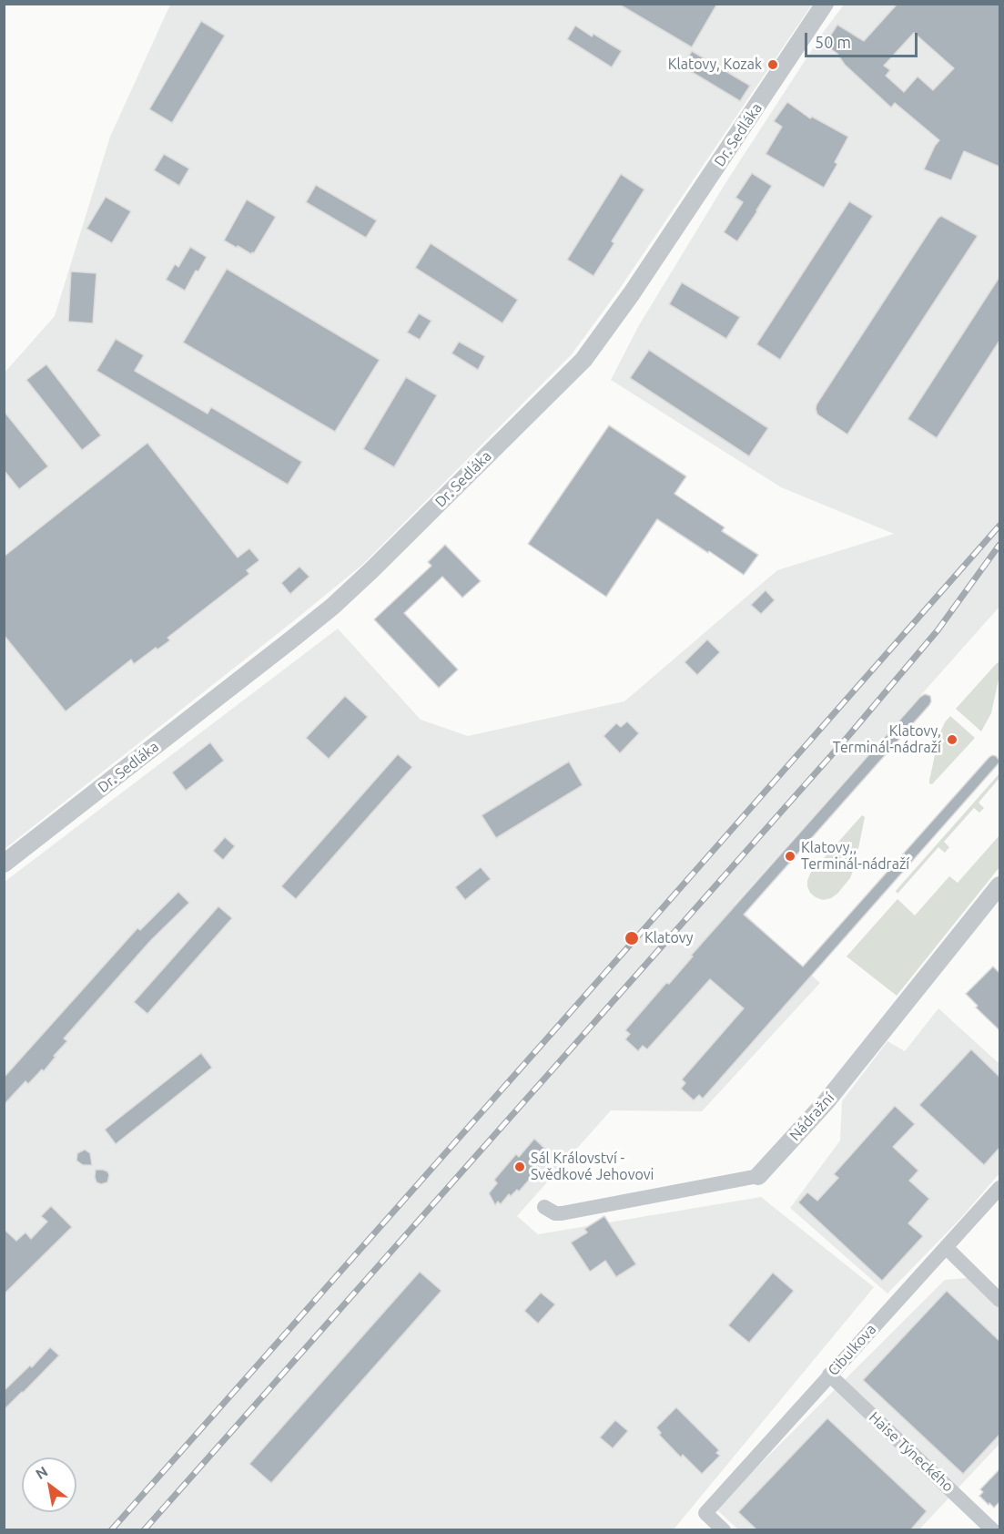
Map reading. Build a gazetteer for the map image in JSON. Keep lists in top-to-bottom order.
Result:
{
  "streets": {
    "street": [
      "Dr. Sedláka",
      "Nádražní",
      "Cibulkova",
      "Haise Týneckého"
    ]
  },
  "crossings": [
    ["Cibulkova", "Haise Týneckého"]
  ],
  "places": [
    "Klatovy, Kozak",
    "Klatovy, Terminál-nádraží",
    "Klatovy,, Terminál-nádraží",
    "Klatovy",
    "Sál Království - Svědkové Jehovovi"
  ],
  "scale_bar": "50 m",
  "north": "top left"
}
